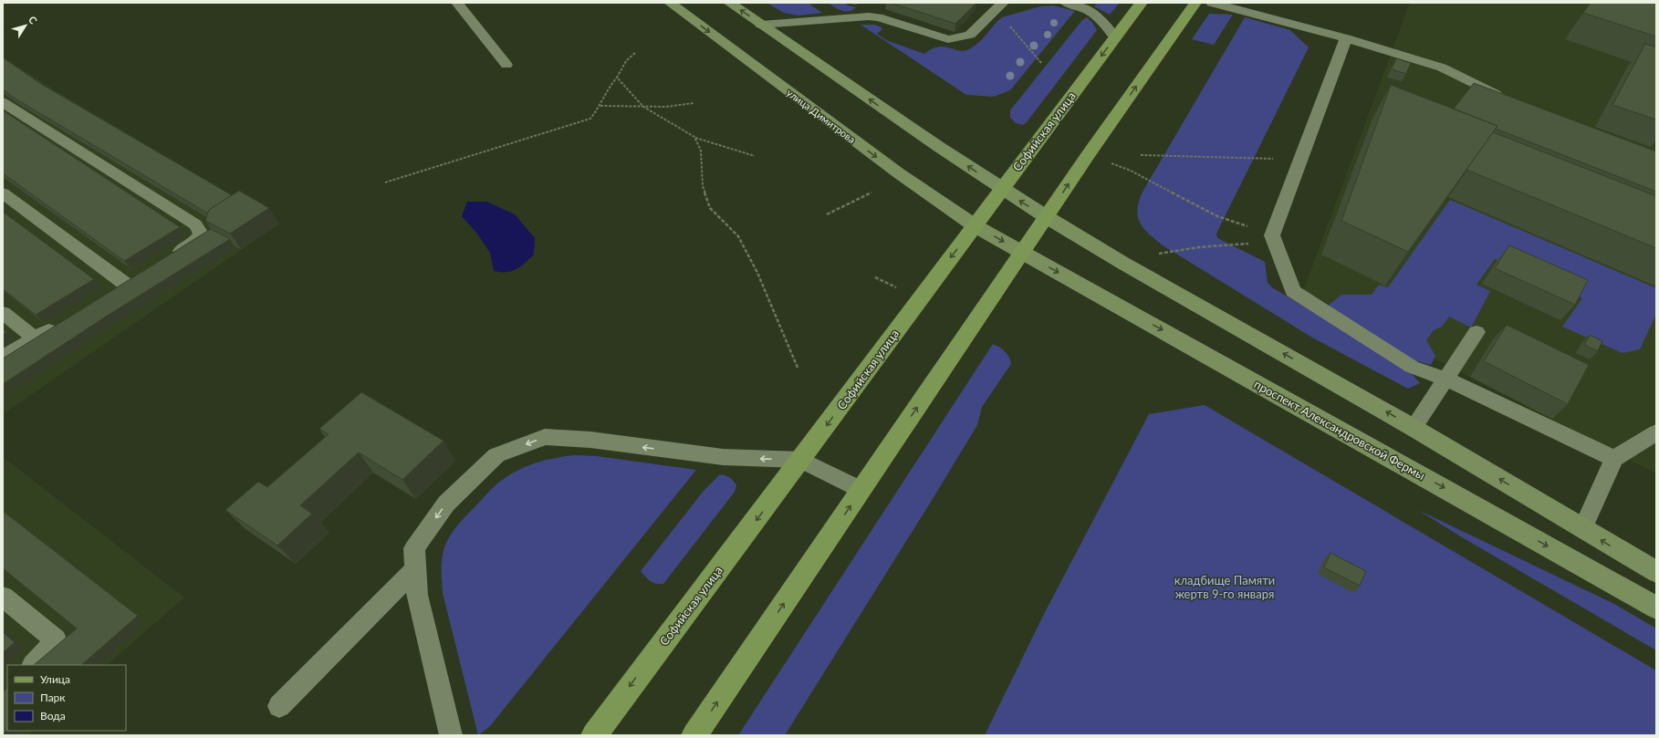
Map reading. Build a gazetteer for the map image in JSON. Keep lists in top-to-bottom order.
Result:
{
  "streets": {
    "main road": ["улица Димитрова", "Софийская улица", "проспект Александровской Фермы"]
  },
  "crossings": [
    ["улица Димитрова", "Софийская улица"],
    ["улица Димитрова", "проспект Александровской Фермы"]
  ],
  "parks": ["кладбище Памяти жертв 9-го января"],
  "legend": ["Улица", "Парк", "Вода"],
  "north": "top right"
}
